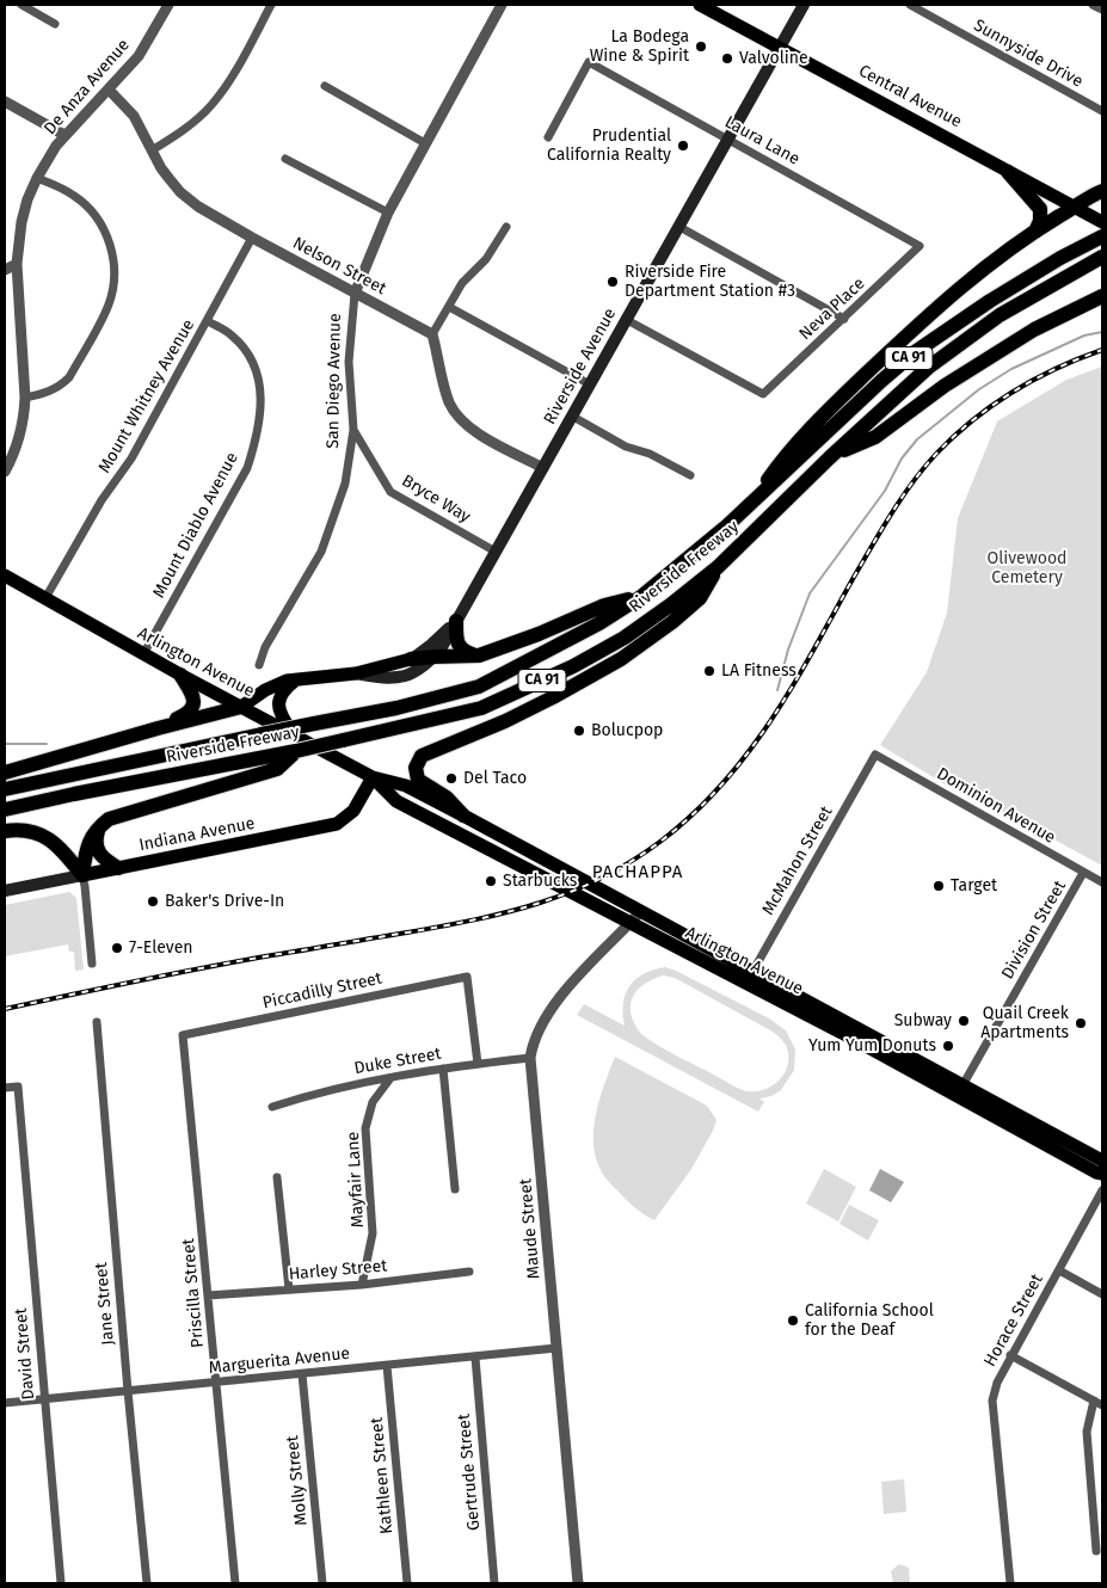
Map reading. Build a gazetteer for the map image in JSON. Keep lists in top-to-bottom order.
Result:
{
  "streets": {
    "highway": ["CA 91", "Riverside Freeway"],
    "main road": [
      "Central Avenue",
      "Riverside Avenue",
      "Arlington Avenue",
      "Indiana Avenue"
    ],
    "street": [
      "Sunnyside Drive",
      "De Anza Avenue",
      "Laura Lane",
      "Nelson Street",
      "Neva Place",
      "San Diego Avenue",
      "Mount Whitney Avenue",
      "Bryce Way",
      "Mount Diablo Avenue",
      "Dominion Avenue",
      "McMahon Street",
      "Division Street",
      "Piccadilly Street",
      "Duke Street",
      "Mayfair Lane",
      "Maude Street",
      "Harley Street",
      "Priscilla Street",
      "Jane Street",
      "Horace Street",
      "David Street",
      "Marguerita Avenue",
      "Gertrude Street",
      "Kathleen Street",
      "Molly Street"
    ]
  },
  "crossings": [
    ["De Anza Avenue", "Nelson Street"],
    ["Central Avenue", "Riverside Avenue"],
    ["Laura Lane", "Neva Place"],
    ["Laura Lane", "Riverside Avenue"],
    ["Nelson Street", "San Diego Avenue"],
    ["Nelson Street", "Mount Whitney Avenue"],
    ["Neva Place", "Riverside Avenue"],
    ["Riverside Avenue", "Bryce Way"],
    ["Riverside Avenue", "Arlington Avenue"],
    ["San Diego Avenue", "Bryce Way"],
    ["Mount Whitney Avenue", "Mount Diablo Avenue"],
    ["Mount Whitney Avenue", "Arlington Avenue"],
    ["Mount Diablo Avenue", "Arlington Avenue"],
    ["Arlington Avenue", "Indiana Avenue"],
    ["Arlington Avenue", "McMahon Street"],
    ["Arlington Avenue", "Division Street"],
    ["Arlington Avenue", "Maude Street"],
    ["Dominion Avenue", "McMahon Street"],
    ["Dominion Avenue", "Division Street"],
    ["Piccadilly Street", "Duke Street"],
    ["Piccadilly Street", "Priscilla Street"],
    ["Duke Street", "Mayfair Lane"],
    ["Duke Street", "Maude Street"],
    ["Mayfair Lane", "Harley Street"],
    ["Maude Street", "Marguerita Avenue"],
    ["Harley Street", "Priscilla Street"],
    ["Priscilla Street", "Marguerita Avenue"],
    ["Jane Street", "Marguerita Avenue"],
    ["David Street", "Marguerita Avenue"],
    ["Marguerita Avenue", "Gertrude Street"],
    ["Marguerita Avenue", "Kathleen Street"],
    ["Marguerita Avenue", "Molly Street"]
  ],
  "districts": ["PACHAPPA"],
  "parks": ["Olivewood Cemetery"],
  "places": [
    "La Bodega Wine & Spirit",
    "Valvoline",
    "Prudential California Realty",
    "Riverside Fire Department Station #3",
    "LA Fitness",
    "Bolucpop",
    "Del Taco",
    "Starbucks",
    "Target",
    "Baker's Drive-In",
    "7-Eleven",
    "Subway",
    "Quail Creek Apartments",
    "Yum Yum Donuts",
    "California School for the Deaf"
  ]
}
